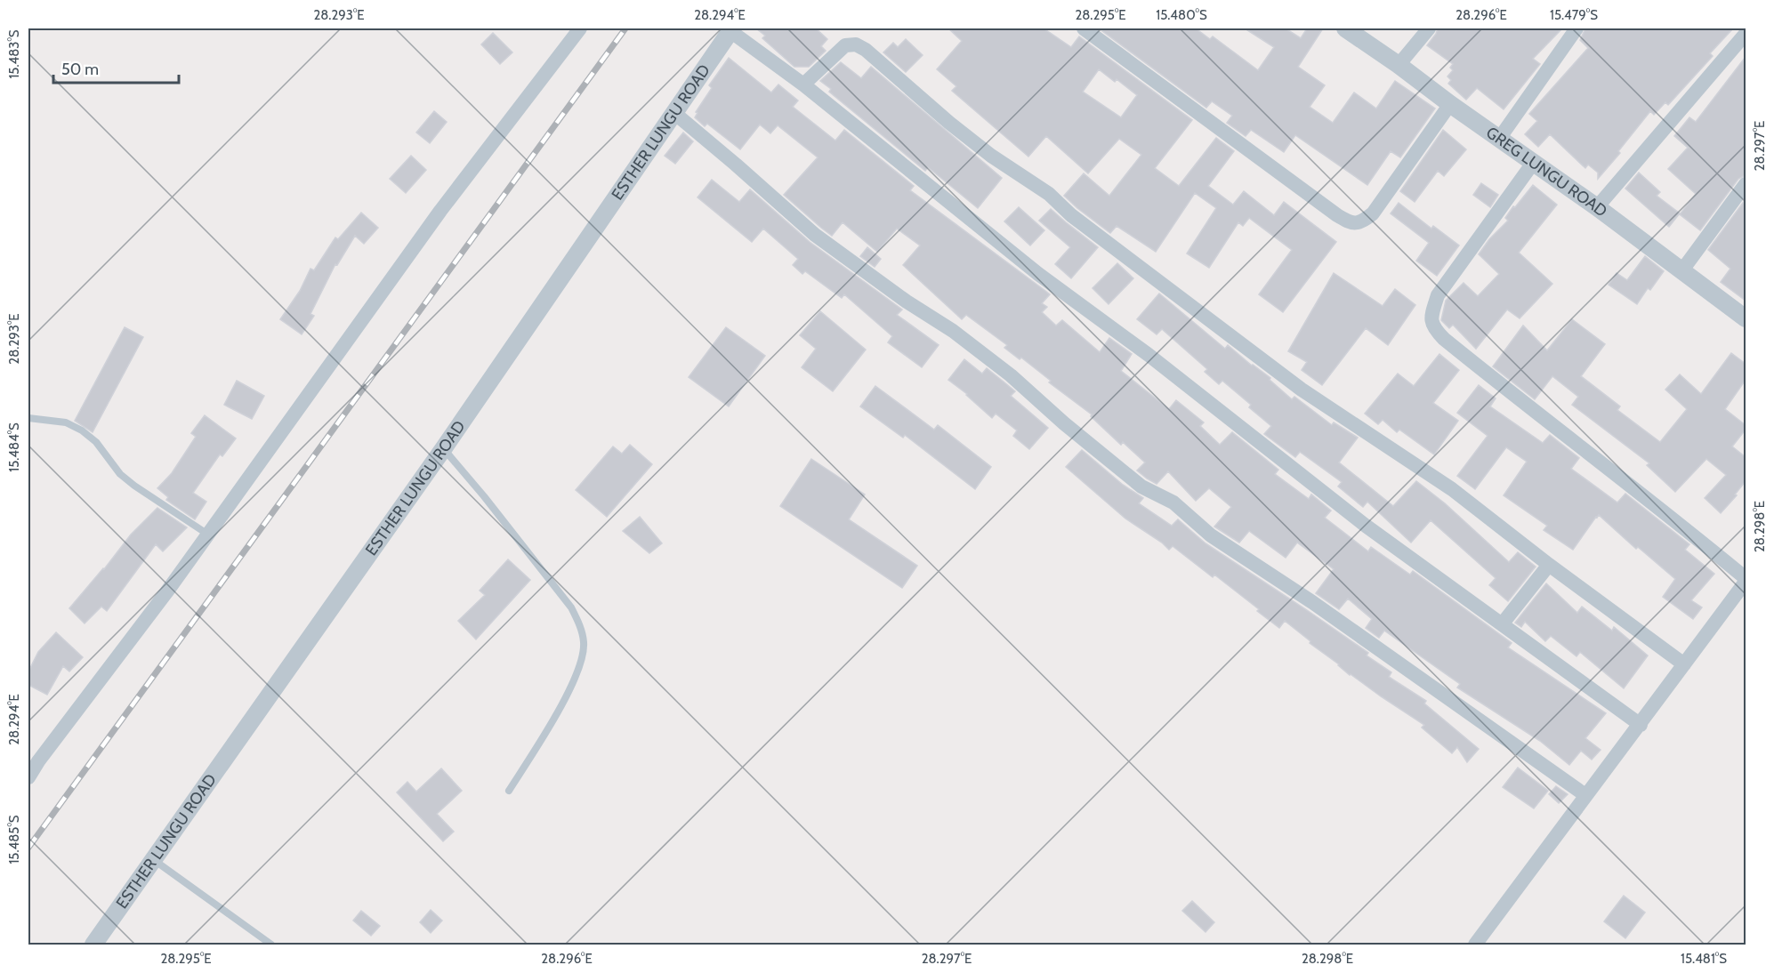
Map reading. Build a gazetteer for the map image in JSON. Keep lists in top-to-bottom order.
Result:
{
  "streets": {
    "street": ["ESTHER LUNGU ROAD", "GREG LUNGU ROAD"]
  },
  "scale_bar": "50 m",
  "coordinates": [
    "28.293°E",
    "28.294°E",
    "28.295°E",
    "15.480°S",
    "28.296°E",
    "15.479°S",
    "15.483°S",
    "28.297°E",
    "15.484°S",
    "28.298°E",
    "15.485°S",
    "15.481°S"
  ]
}
